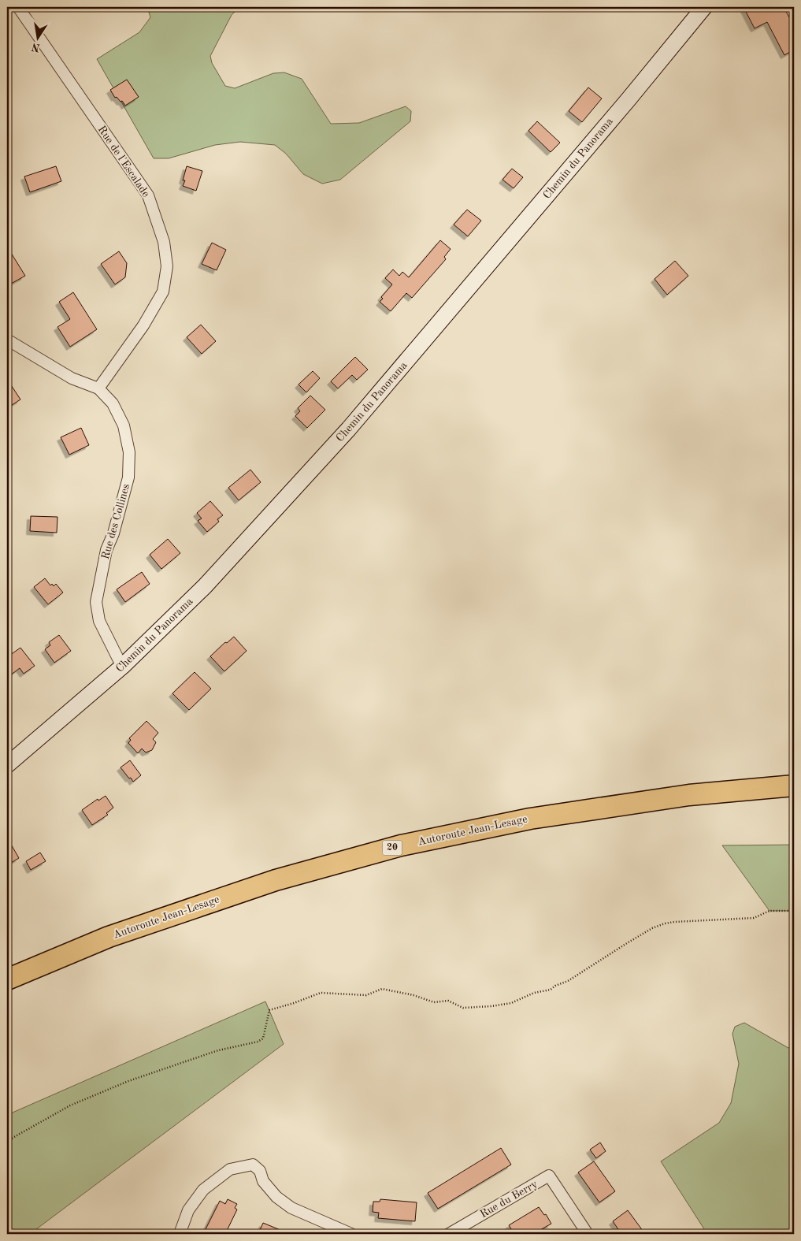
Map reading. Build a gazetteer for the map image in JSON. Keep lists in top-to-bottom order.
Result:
{
  "streets": {
    "highway": ["Autoroute Jean-Lesage", "20"],
    "street": [
      "Chemin du Panorama",
      "Rue de l'Escalade",
      "Rue des Collines",
      "Rue du Berry"
    ]
  },
  "crossings": [
    ["Chemin du Panorama", "Rue des Collines"],
    ["Rue de l'Escalade", "Rue des Collines"]
  ],
  "north": "bottom"
}
